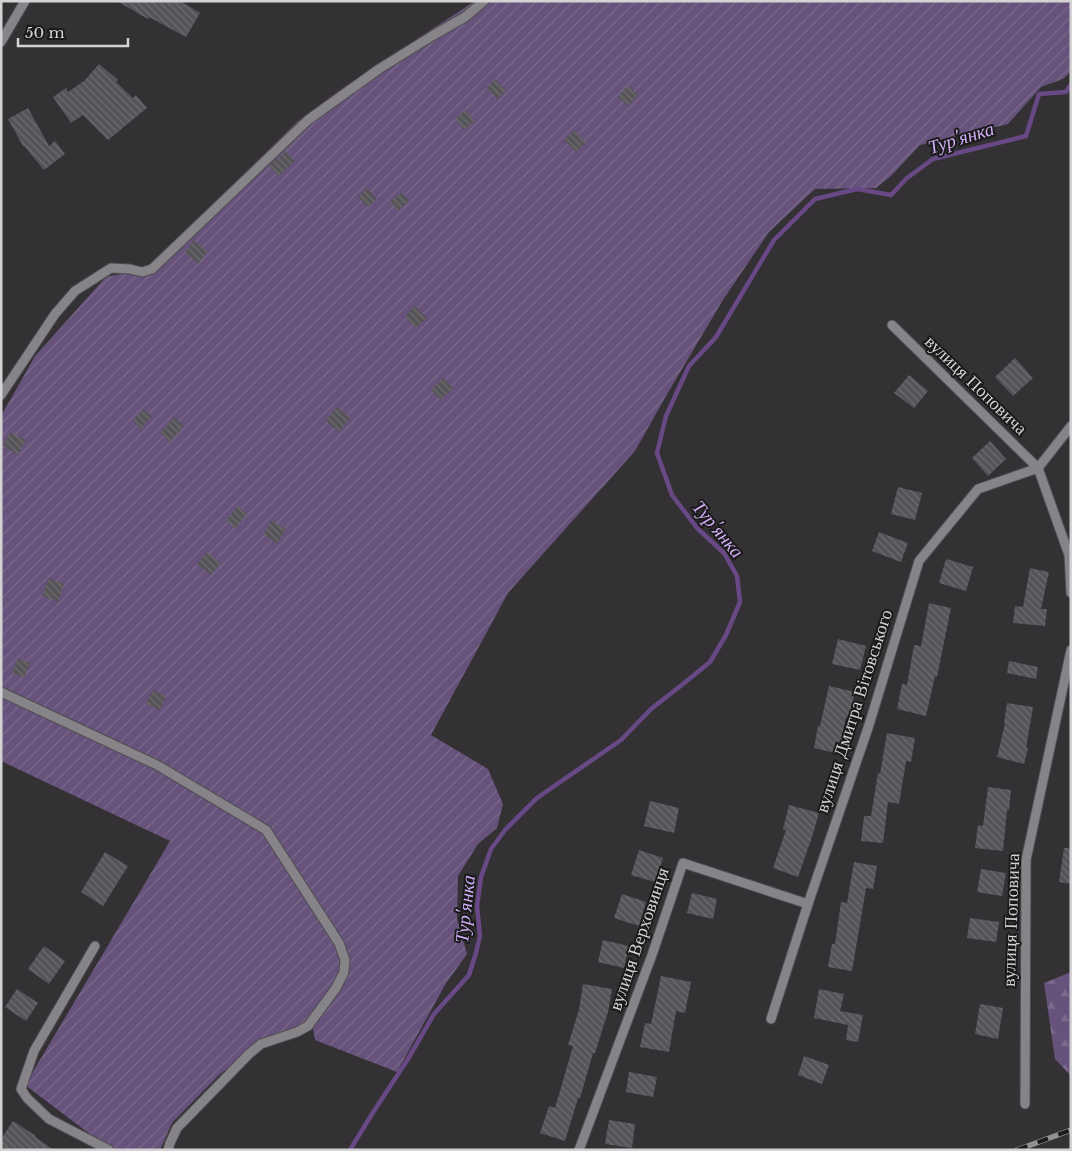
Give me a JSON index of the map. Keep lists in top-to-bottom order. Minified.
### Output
{"streets":{"street":["вулиця Поповича","вулиця Дмитра Вітовського","вулиця Верховинця"]},"crossings":[["вулиця Поповича","вулиця Дмитра Вітовського"],["вулиця Дмитра Вітовського","вулиця Верховинця"]],"water":["Тур'янка"],"scale_bar":"50 m"}
